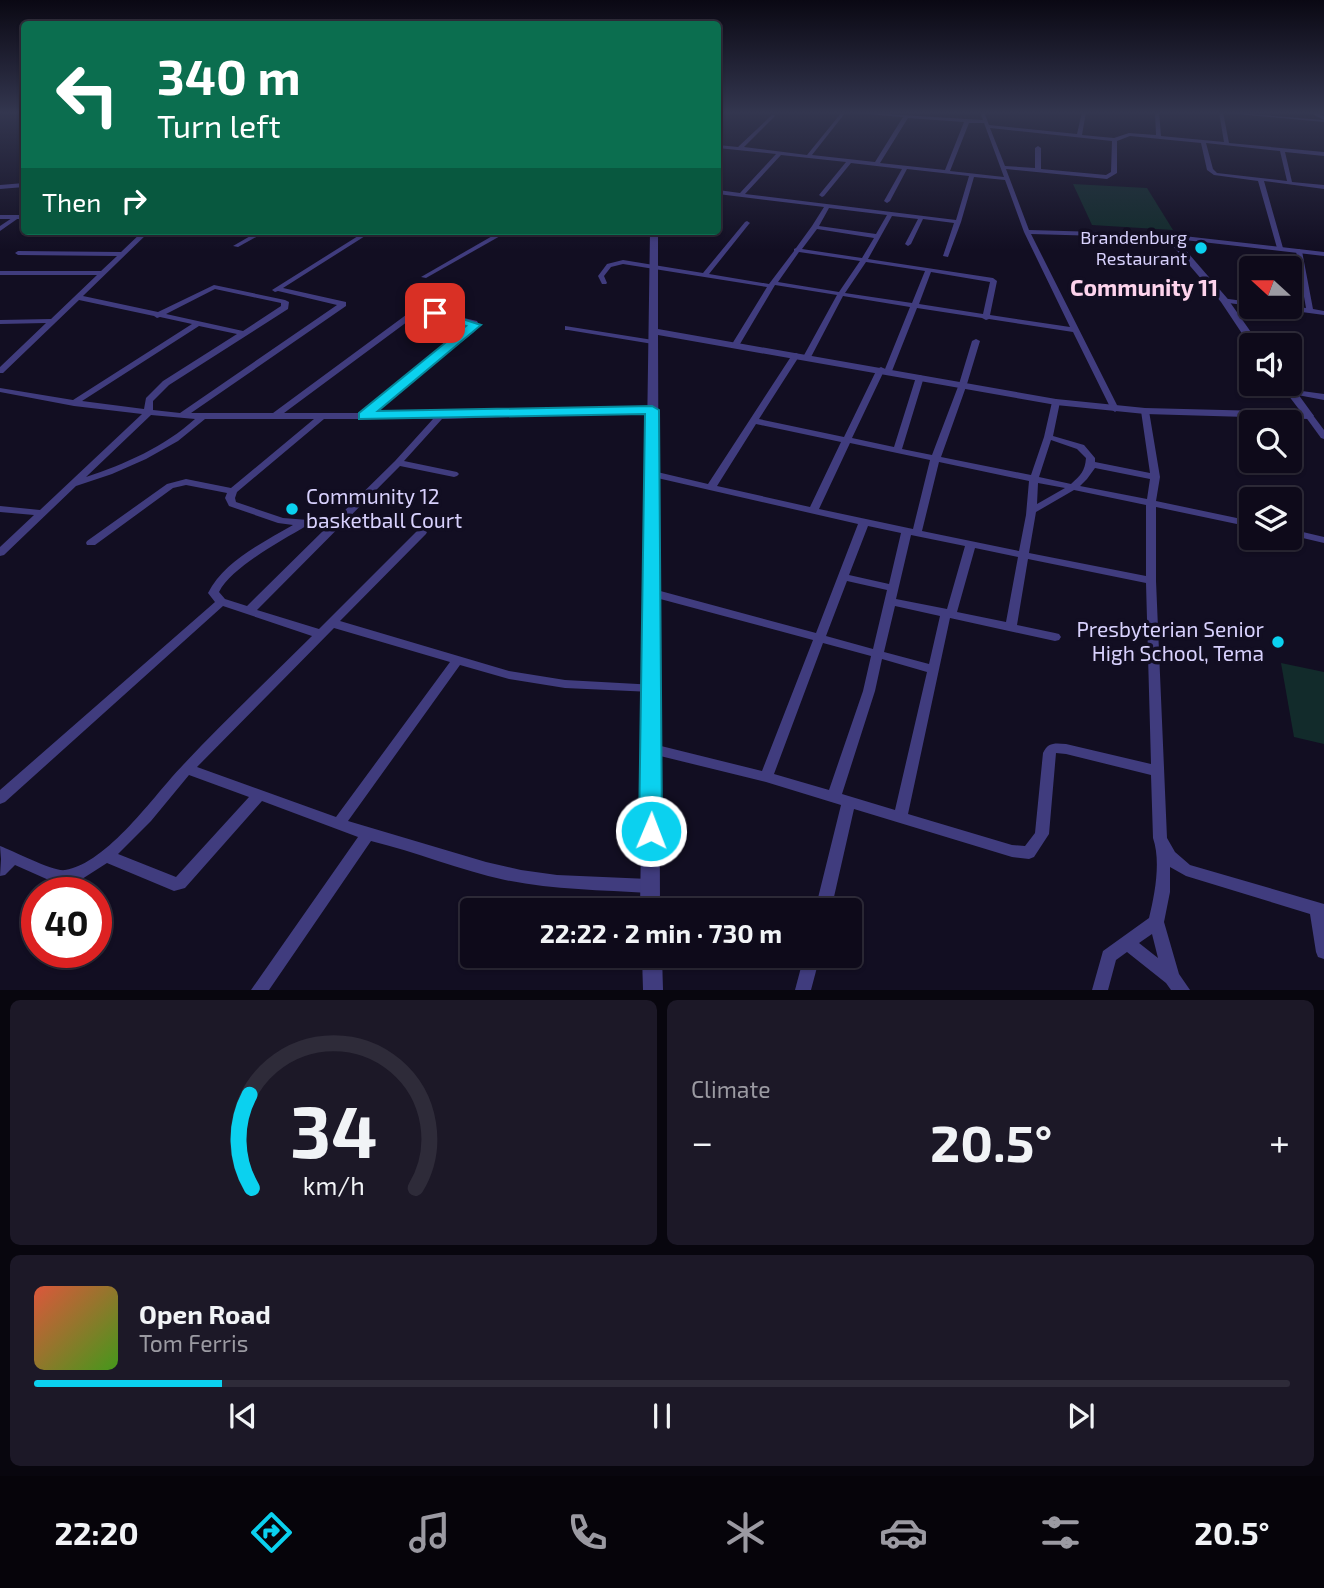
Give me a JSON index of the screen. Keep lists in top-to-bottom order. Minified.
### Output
{"districts":["Community 11"],"places":["Brandenburg Restaurant","Community 12 basketball Court","Presbyterian Senior High School, Tema"],"north":"left","page":{"turn":["340 m","Turn left"],"then":"Then","limit":"40","trip":"22:22 · 2 min · 730 m","tile":"Climate","heat":["−","20.5°","+"],"song":["Open Road","Tom Ferris"],"tabs":["22:20","20.5°"],"gauge":["34","km/h"]}}
